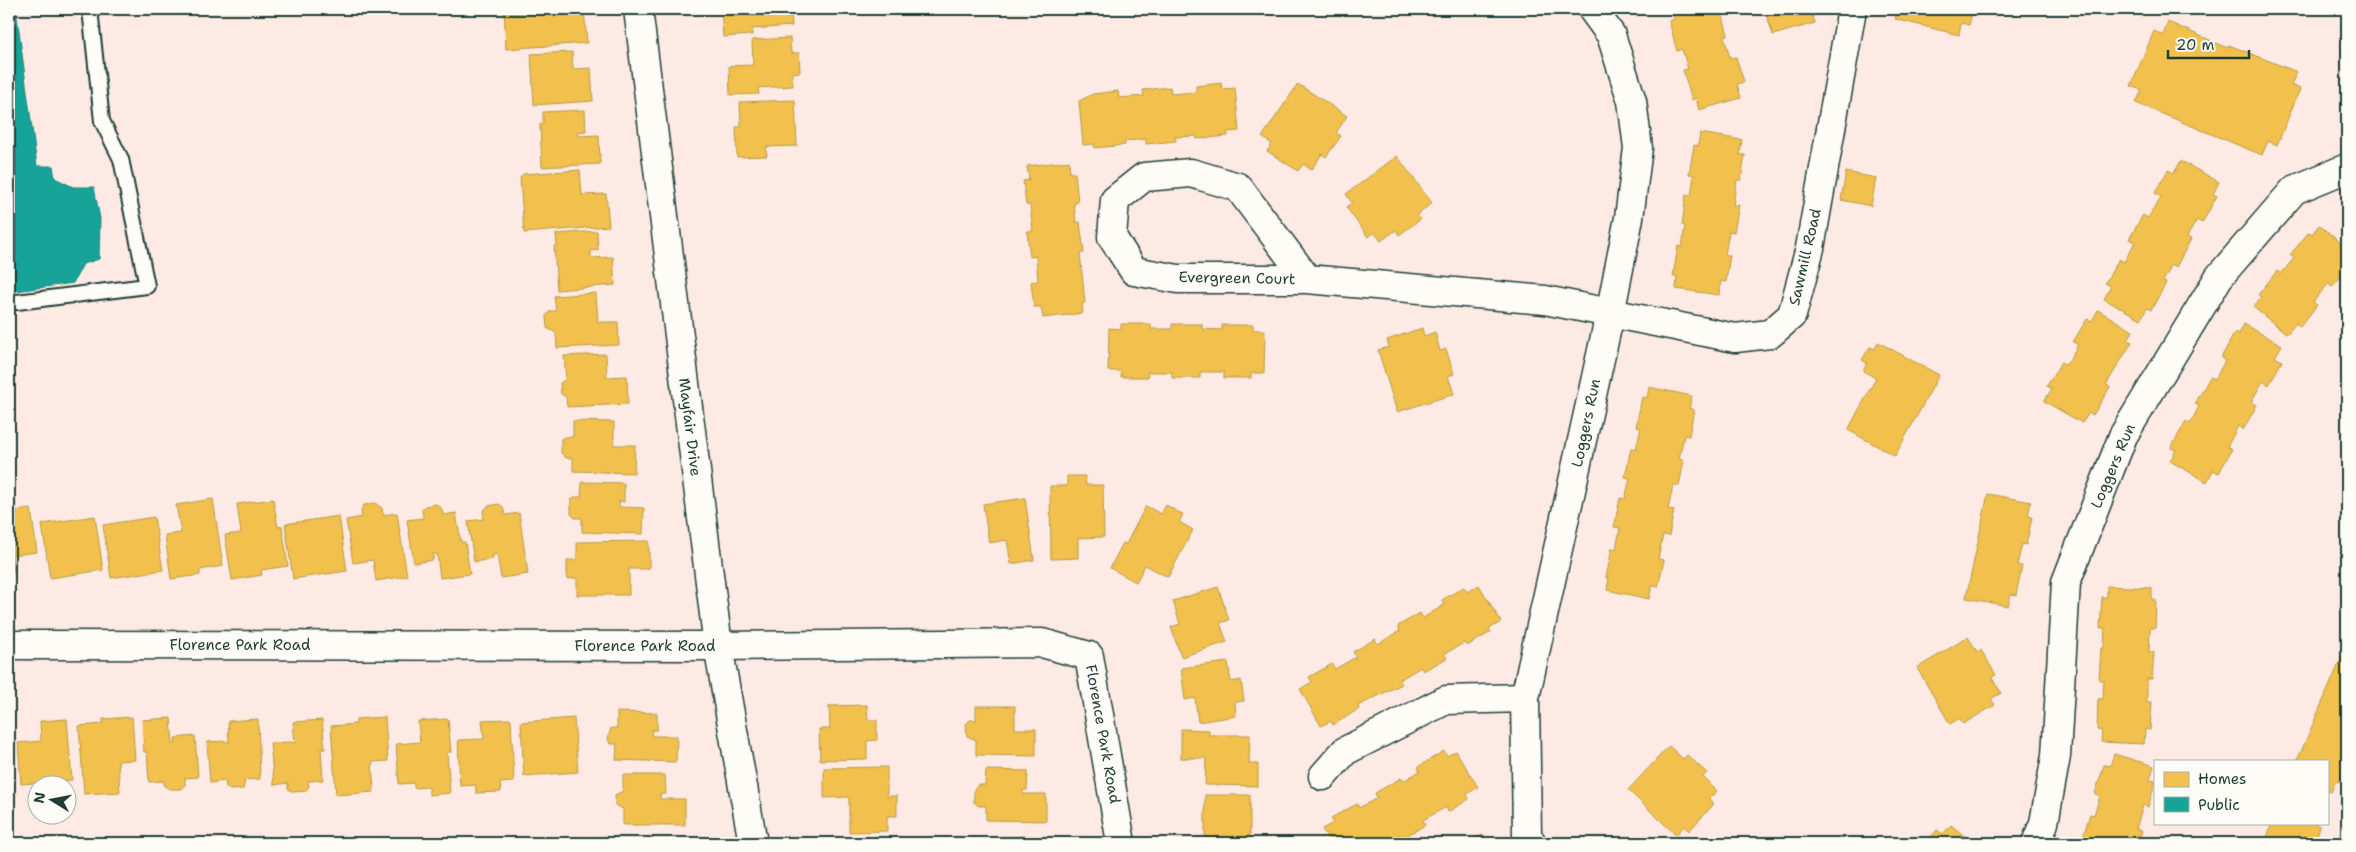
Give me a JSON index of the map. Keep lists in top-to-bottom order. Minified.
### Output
{"streets":{"street":["Sawmill Road","Evergreen Court","Loggers Run","Mayfair Drive","Florence Park Road"]},"crossings":[["Sawmill Road","Evergreen Court"],["Sawmill Road","Loggers Run"],["Evergreen Court","Loggers Run"],["Mayfair Drive","Florence Park Road"]],"legend":["Homes","Public"],"scale_bar":"20 m","north":"left"}
